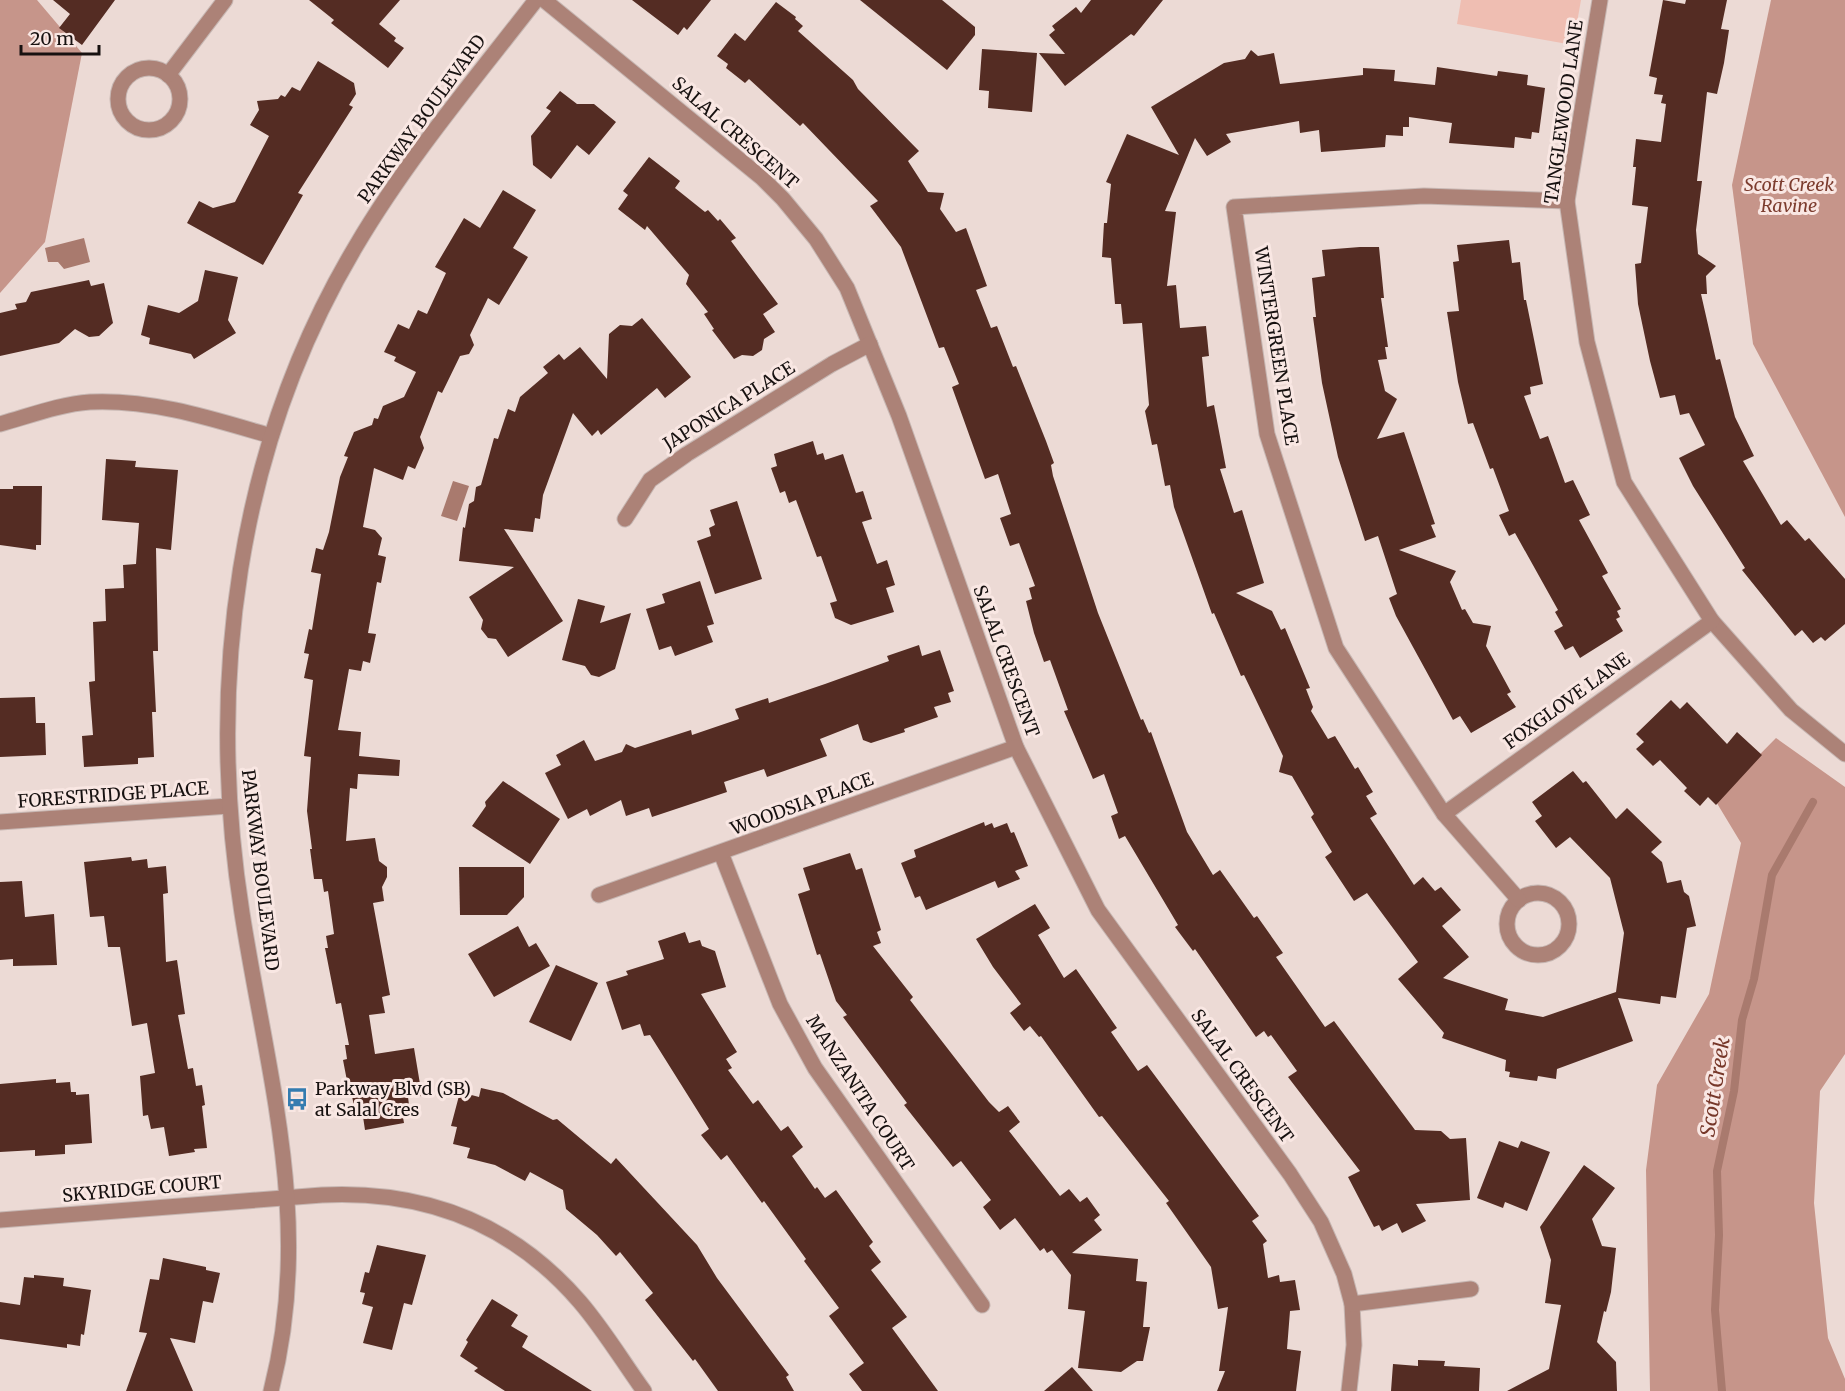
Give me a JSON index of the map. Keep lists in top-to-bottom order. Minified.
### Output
{"streets":{"street":["TANGLEWOOD LANE","PARKWAY BOULEVARD","SALAL CRESCENT","WINTERGREEN PLACE","JAPONICA PLACE","FOXGLOVE LANE","FORESTRIDGE PLACE","WOODSIA PLACE","MANZANITA COURT","SKYRIDGE COURT"]},"crossings":[["TANGLEWOOD LANE","WINTERGREEN PLACE"],["TANGLEWOOD LANE","FOXGLOVE LANE"],["PARKWAY BOULEVARD","FORESTRIDGE PLACE"],["PARKWAY BOULEVARD","SKYRIDGE COURT"],["SALAL CRESCENT","JAPONICA PLACE"],["SALAL CRESCENT","WOODSIA PLACE"],["WINTERGREEN PLACE","FOXGLOVE LANE"],["WOODSIA PLACE","MANZANITA COURT"]],"water":["Scott Creek"],"parks":["Scott Creek Ravine"],"places":{"bus stop":["Parkway Blvd (SB) at Salal Cres"]},"scale_bar":"20 m"}
